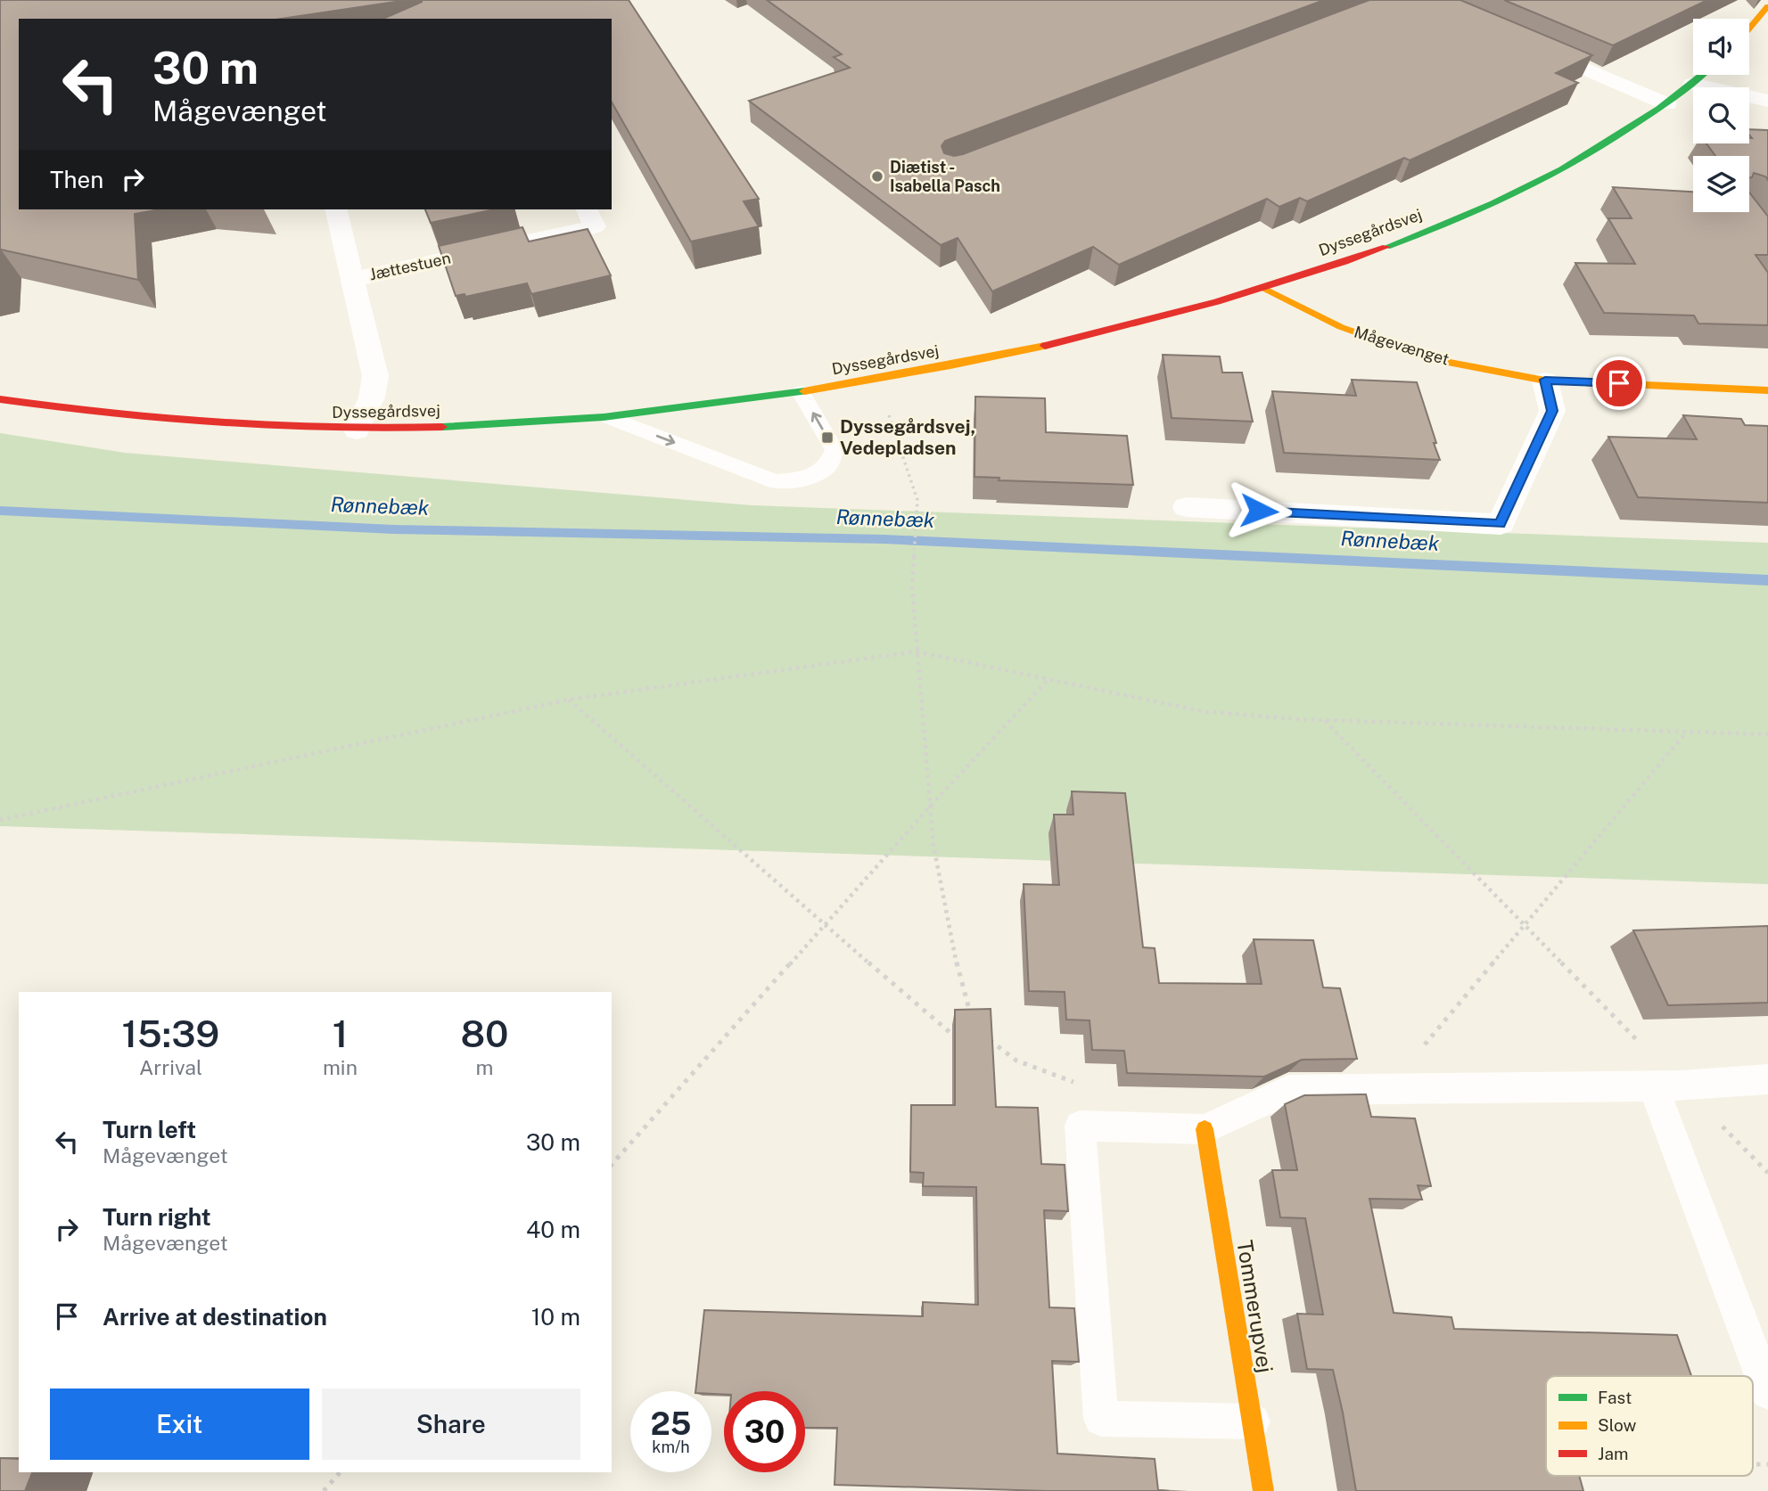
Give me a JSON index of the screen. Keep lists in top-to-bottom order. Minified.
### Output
{"streets":{"street":["Dyssegårdsvej","Jættestuen","Mågevænget","Tommerupvej"]},"crossings":[["Dyssegårdsvej","Jættestuen"],["Dyssegårdsvej","Mågevænget"]],"water":["Rønnebæk"],"places":{"other":["Diætist - Isabella Pasch"],"transit":["Dyssegårdsvej, Vedepladsen"]},"legend":["Fast","Slow","Jam"],"page":{"turn":["30 m","Mågevænget"],"then":"Then","eta":["15:39","Arrival","1","min","80","m"],"list":[{"name":"Turn left","note":"Mågevænget","value":"30 m"},{"name":"Turn right","note":"Mågevænget","value":"40 m"},{"name":"Arrive at destination","value":"10 m"}],"buttons":["Exit","Share"],"speed":"25 km/h","limit":"30"}}
